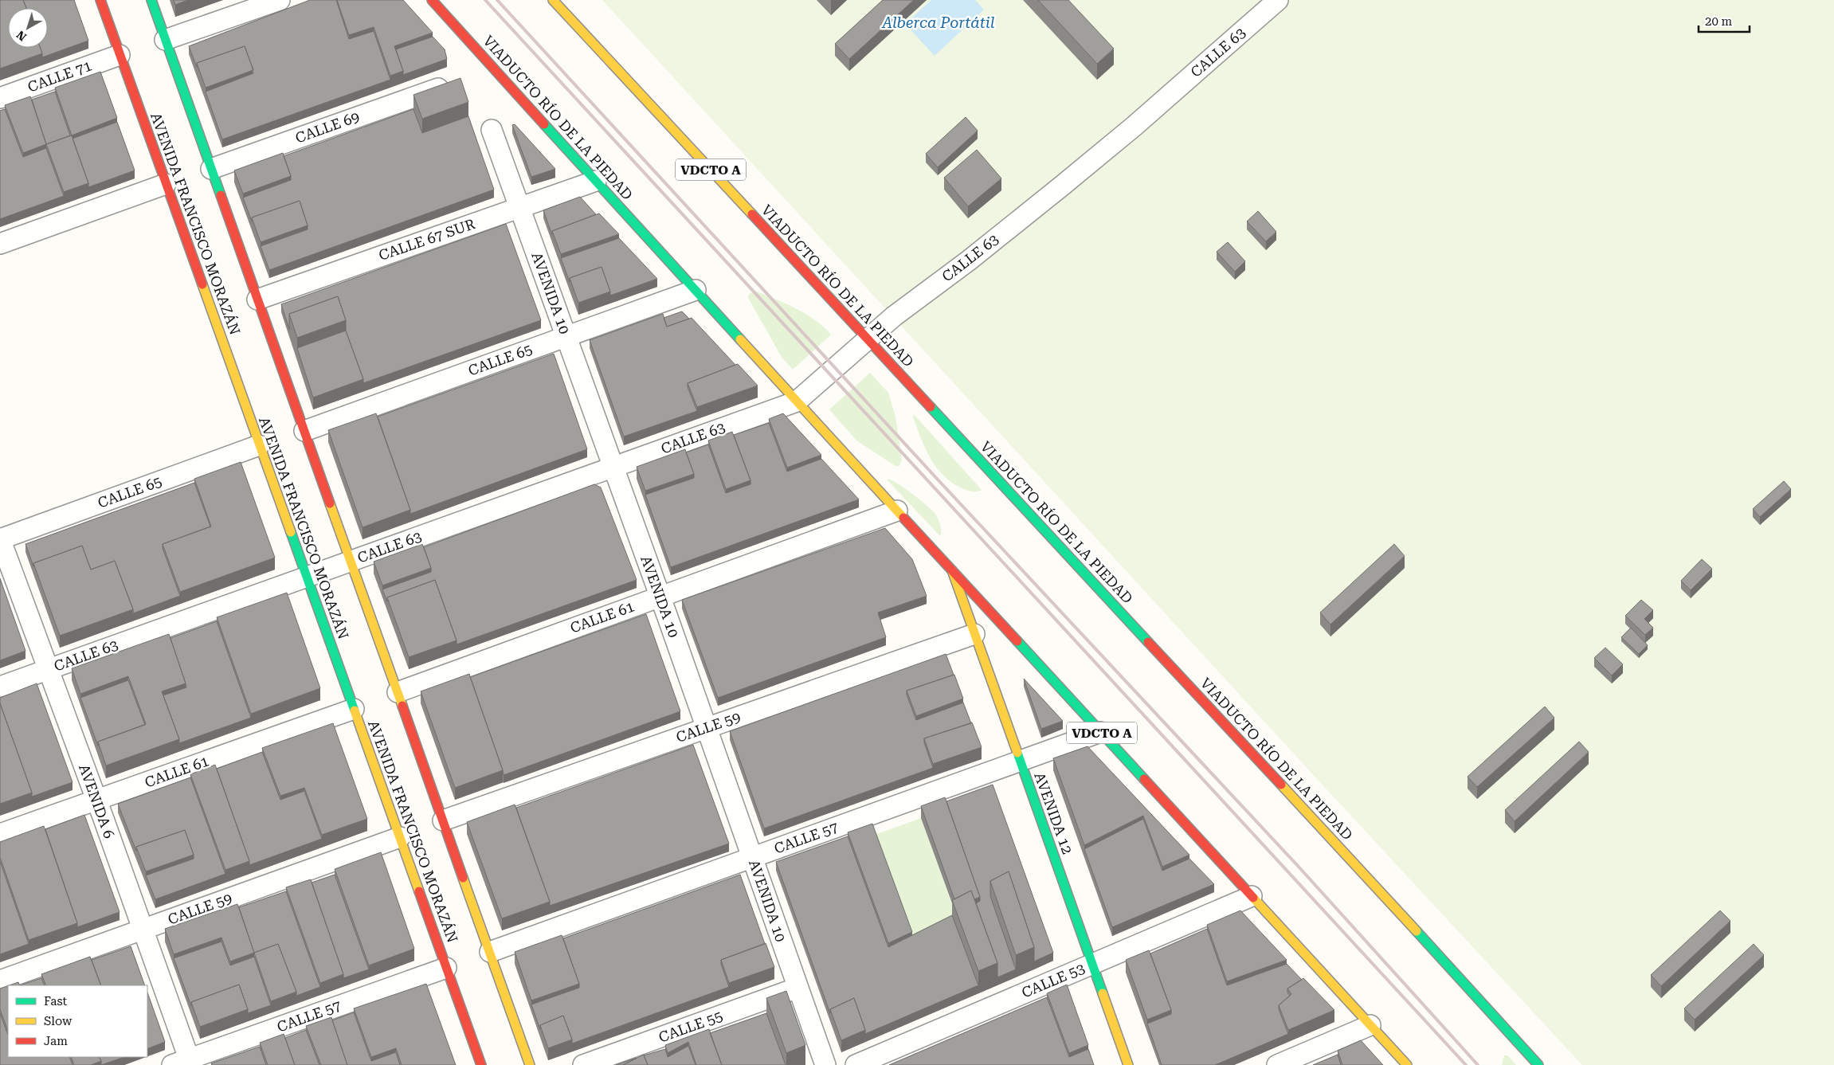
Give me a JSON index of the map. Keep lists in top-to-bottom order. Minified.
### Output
{"streets":{"main road":["VIADUCTO RÍO DE LA PIEDAD","VDCTO A","AVENIDA FRANCISCO MORAZÁN","AVENIDA 12"],"street":["CALLE 63","CALLE 71","CALLE 69","CALLE 67 SUR","AVENIDA 10","CALLE 65","CALLE 61","CALLE 59","AVENIDA 6","CALLE 57","CALLE 53","CALLE 55"]},"crossings":[["CALLE 63","VIADUCTO RÍO DE LA PIEDAD"],["CALLE 63","AVENIDA FRANCISCO MORAZÁN"],["CALLE 63","AVENIDA 10"],["CALLE 63","AVENIDA 6"],["CALLE 71","AVENIDA FRANCISCO MORAZÁN"],["VIADUCTO RÍO DE LA PIEDAD","CALLE 67 SUR"],["VIADUCTO RÍO DE LA PIEDAD","CALLE 65"],["VIADUCTO RÍO DE LA PIEDAD","CALLE 61"],["VIADUCTO RÍO DE LA PIEDAD","AVENIDA 12"],["VIADUCTO RÍO DE LA PIEDAD","CALLE 57"],["VIADUCTO RÍO DE LA PIEDAD","CALLE 53"],["AVENIDA FRANCISCO MORAZÁN","CALLE 65"],["AVENIDA FRANCISCO MORAZÁN","CALLE 61"],["AVENIDA FRANCISCO MORAZÁN","CALLE 59"],["AVENIDA FRANCISCO MORAZÁN","CALLE 57"],["CALLE 67 SUR","AVENIDA 10"],["AVENIDA 10","CALLE 65"],["AVENIDA 10","CALLE 61"],["AVENIDA 10","CALLE 59"],["AVENIDA 10","CALLE 57"],["AVENIDA 10","CALLE 55"],["CALLE 65","AVENIDA 6"],["CALLE 61","AVENIDA 6"],["CALLE 59","AVENIDA 6"],["CALLE 59","AVENIDA 12"],["AVENIDA 6","CALLE 57"],["AVENIDA 12","CALLE 57"],["AVENIDA 12","CALLE 53"]],"water":["Alberca Portátil"],"legend":["Fast","Slow","Jam"],"scale_bar":"20 m","north":"bottom left"}
